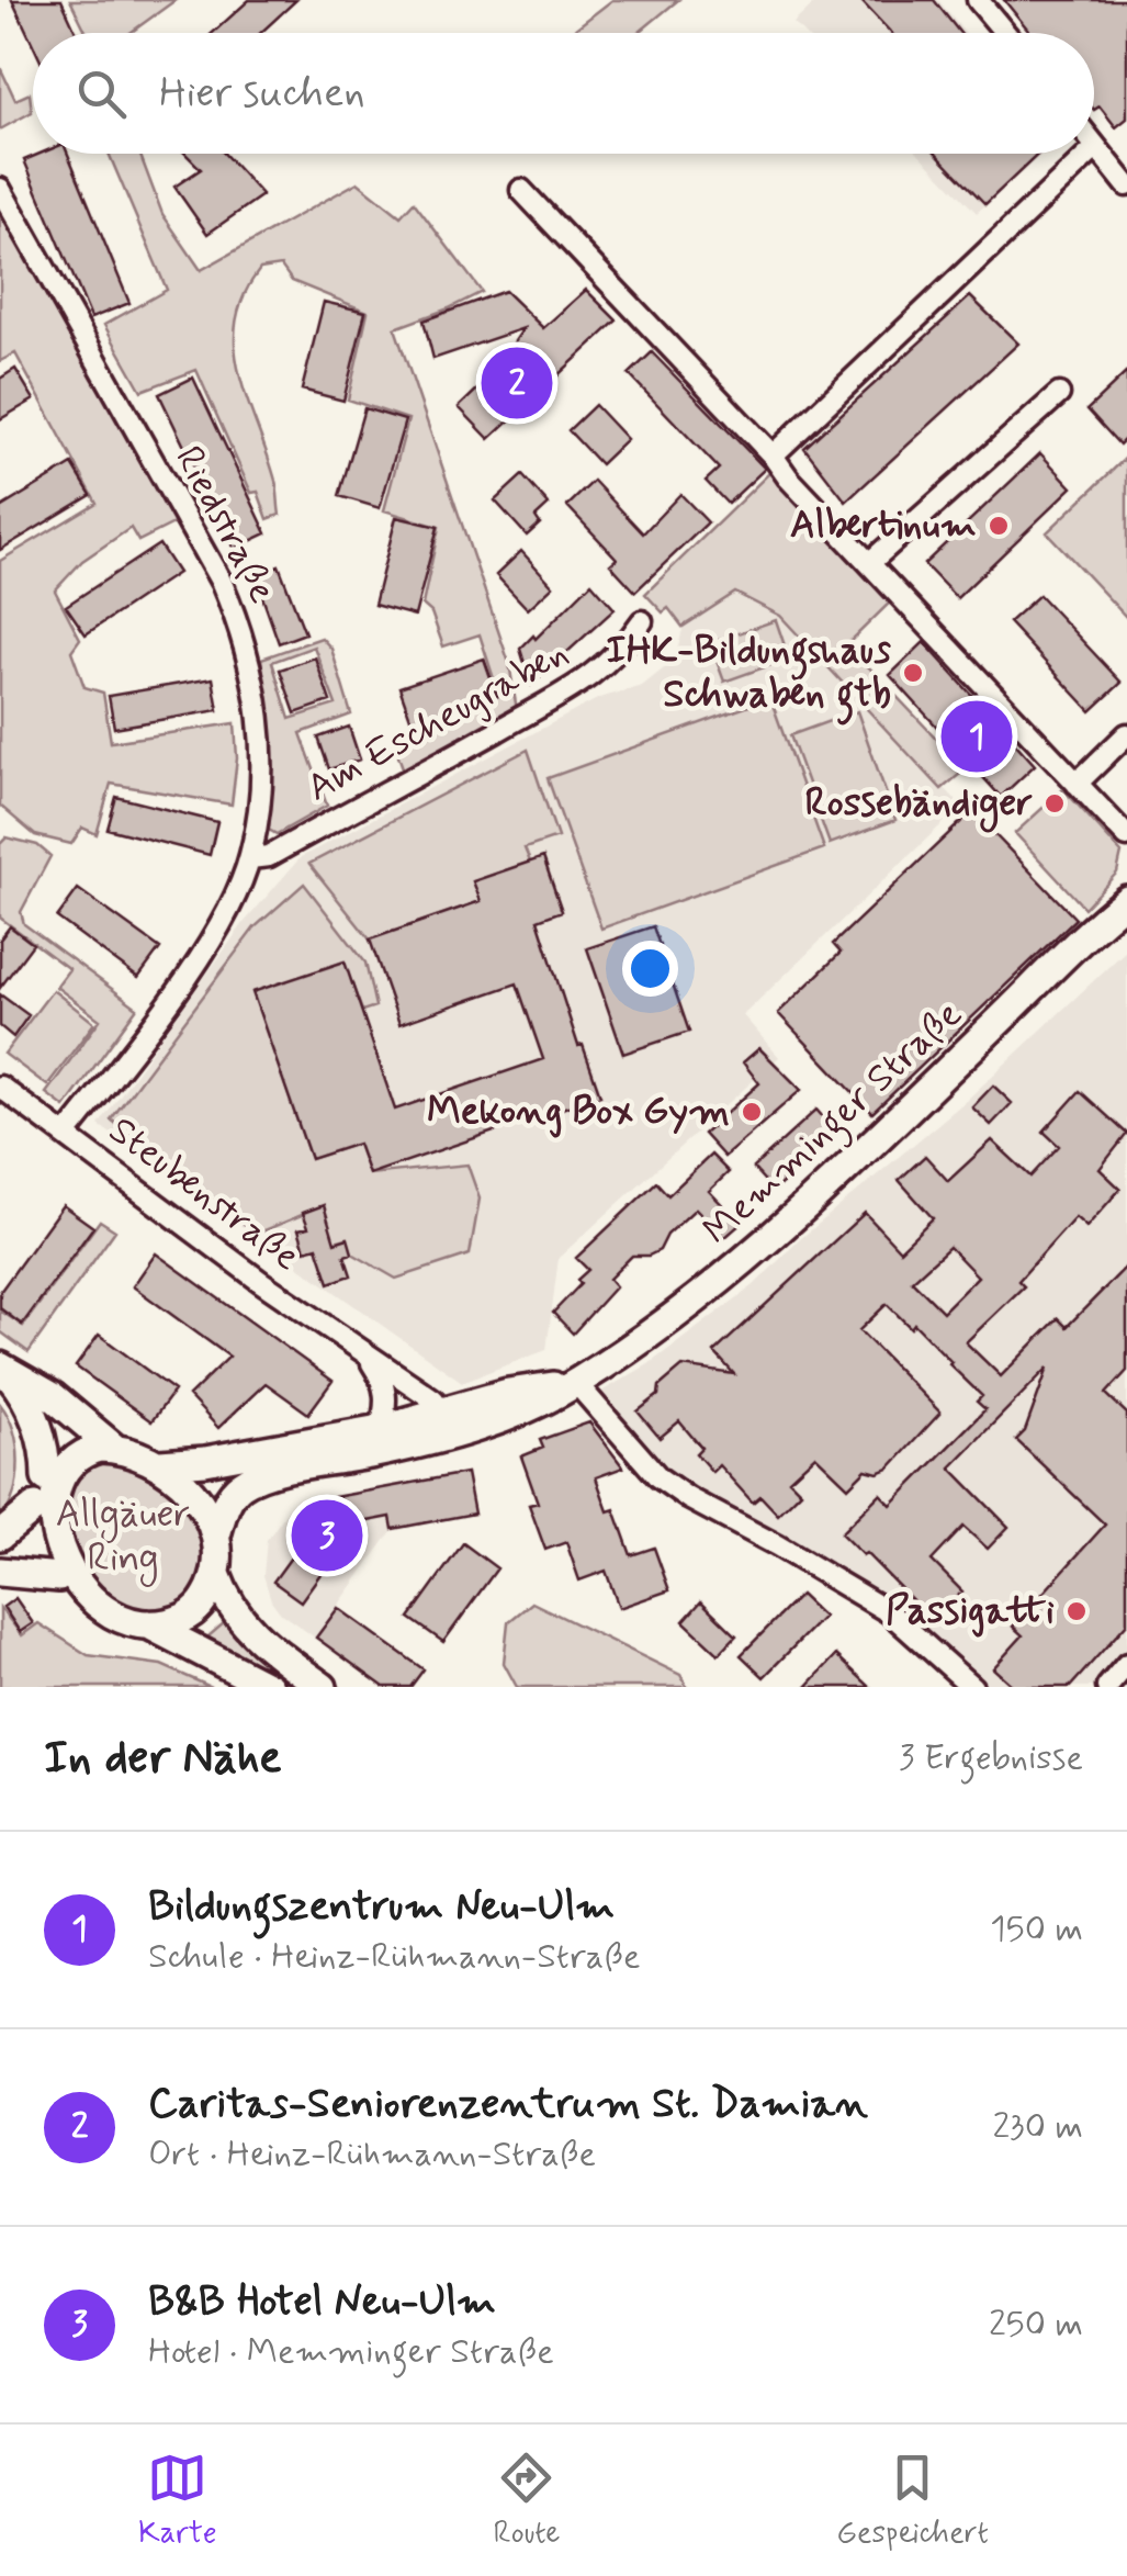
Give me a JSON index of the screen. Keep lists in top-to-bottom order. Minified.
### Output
{"streets":{"main road":["Memminger Straße"],"street":["Riedstraße","Am Escheugraben","Steubenstraße"]},"crossings":[["Riedstraße","Am Escheugraben"],["Riedstraße","Steubenstraße"],["Memminger Straße","Steubenstraße"]],"parks":["Allgäuer Ring"],"places":["Albertinum","IHK-Bildungshaus Schwaben gtb","Rossebändiger","Mekong Box Gym","Passigatti"],"page":{"search":"Hier suchen","pins":["2","1","3"],"heading":["In der Nähe","3 Ergebnisse"],"list":[{"mark":"1","name":"Bildungszentrum Neu-Ulm","note":"Schule · Heinz-Rühmann-Straße","value":"150 m"},{"mark":"2","name":"Caritas-Seniorenzentrum St. Damian","note":"Ort · Heinz-Rühmann-Straße","value":"230 m"},{"mark":"3","name":"B&B Hotel Neu-Ulm","note":"Hotel · Memminger Straße","value":"250 m"}],"nav":["Karte","Route","Gespeichert"]}}
